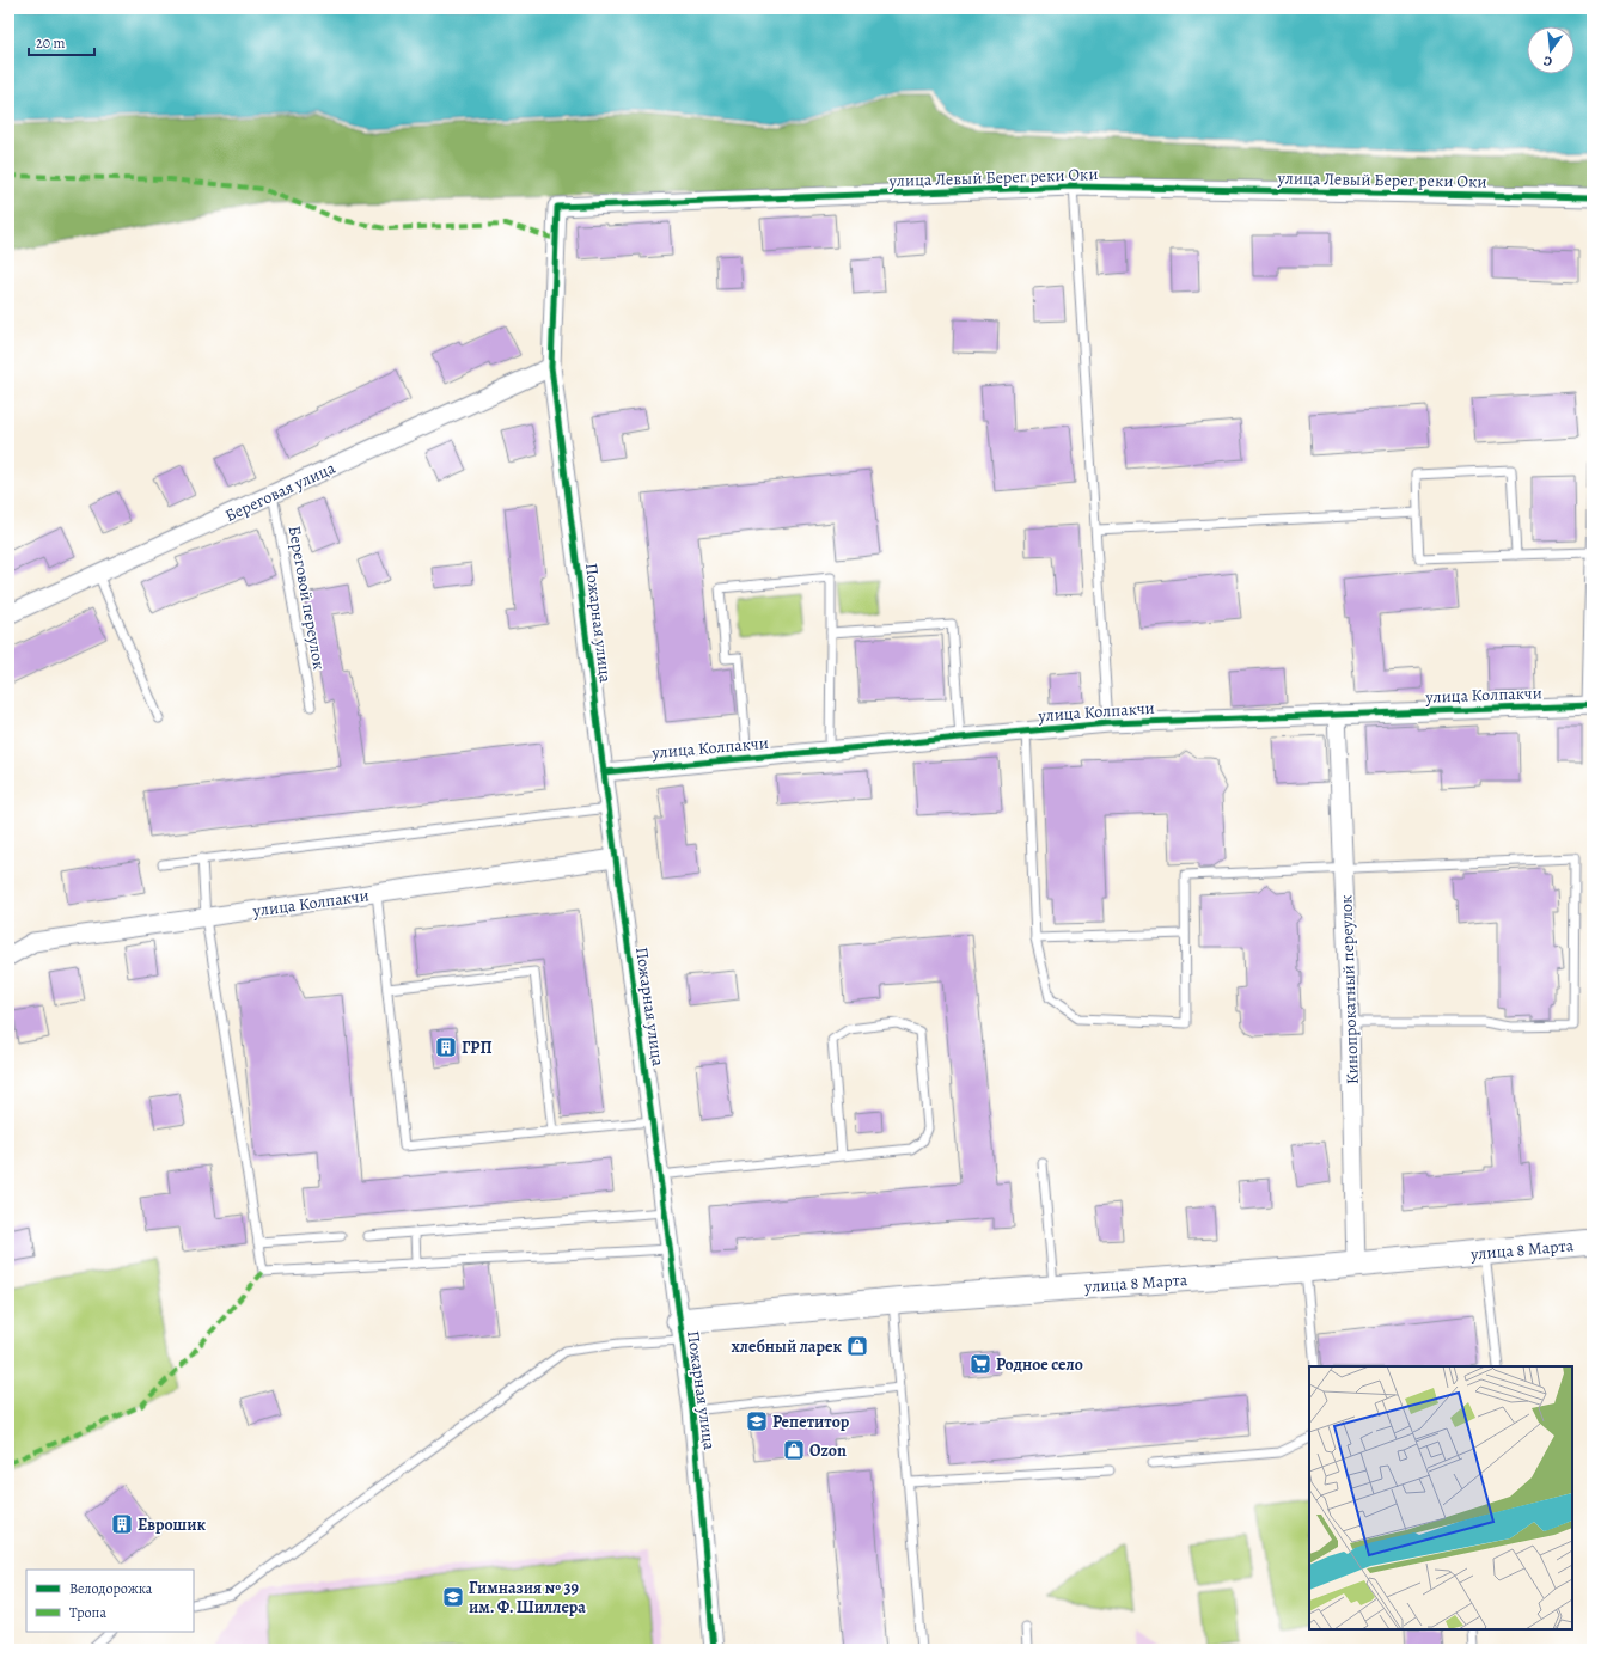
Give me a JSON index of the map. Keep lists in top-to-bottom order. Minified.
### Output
{"streets":{"street":["улица Левый Берег реки Оки","Береговая улица","Пожарная улица","улица Колпакчи","Кинопрокатный переулок","улица 8 Марта"],"lane":["Береговой переулок"]},"crossings":[["улица Левый Берег реки Оки","Береговая улица"],["улица Левый Берег реки Оки","Пожарная улица"],["Береговая улица","Береговой переулок"],["Береговая улица","Пожарная улица"],["Пожарная улица","улица Колпакчи"],["Пожарная улица","улица 8 Марта"],["улица Колпакчи","Кинопрокатный переулок"],["Кинопрокатный переулок","улица 8 Марта"]],"places":{"building":["ГРП","Еврошик"],"shop":["хлебный ларек","Ozon"],"supermarket":["Родное село"],"school or university":["Репетитор","Гимназия № 39 им. Ф. Шиллера"]},"legend":["Велодорожка","Тропа"],"scale_bar":"20 m","north":"bottom"}
